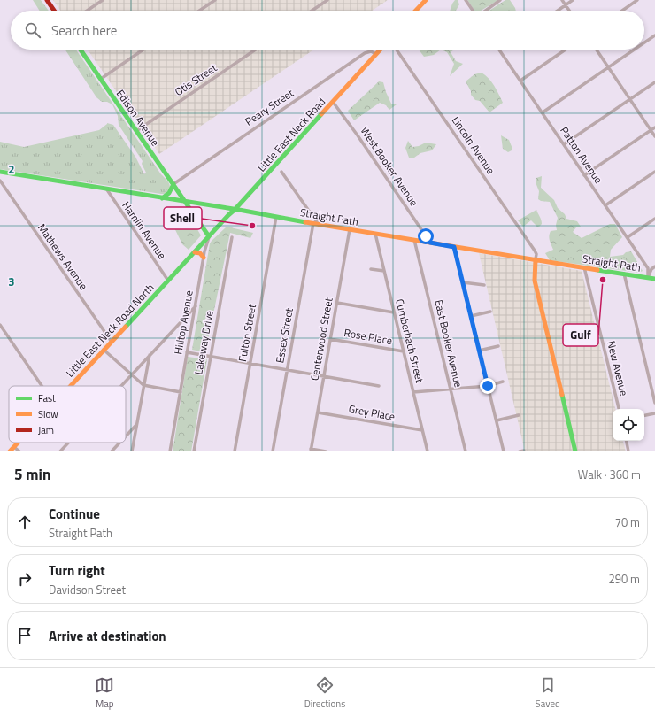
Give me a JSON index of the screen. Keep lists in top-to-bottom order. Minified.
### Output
{"streets":{"main road":["Edison Avenue","Little East Neck Road","Straight Path","Little East Neck Road North"],"street":["Otis Street","Peary Street","Lincoln Avenue","Patton Avenue","West Booker Avenue","Hamlin Avenue","Mathews Avenue","Hilltop Avenue","Fulton Street","Essex Street","Rose Place","Centerwood Street","Cumberbach Street","Lakeway Drive","East Booker Avenue","New Avenue","Grey Place"]},"crossings":[["Otis Street","Edison Avenue"],["Peary Street","Edison Avenue"],["Peary Street","Little East Neck Road"],["Edison Avenue","Straight Path"],["Little East Neck Road","West Booker Avenue"],["Little East Neck Road","Straight Path"],["Little East Neck Road","Hilltop Avenue"],["Little East Neck Road","Little East Neck Road North"],["Lincoln Avenue","Straight Path"],["Patton Avenue","Straight Path"],["West Booker Avenue","Straight Path"],["Straight Path","Hamlin Avenue"],["Straight Path","Fulton Street"],["Straight Path","Essex Street"],["Straight Path","Centerwood Street"],["Straight Path","Cumberbach Street"],["Straight Path","East Booker Avenue"],["Straight Path","New Avenue"],["Hamlin Avenue","Little East Neck Road North"],["Mathews Avenue","Little East Neck Road North"],["Hilltop Avenue","Little East Neck Road North"],["Rose Place","Centerwood Street"],["Rose Place","Cumberbach Street"],["Centerwood Street","Grey Place"],["Cumberbach Street","Grey Place"]],"places":["Shell","Gulf"],"legend":["Fast","Slow","Jam"],"page":{"search":"Search here","heading":["5 min","Walk · 360 m"],"list":[["Continue","Straight Path","70 m"],["Turn right","Davidson Street","290 m"],"Arrive at destination"],"nav":["Map","Directions","Saved"]},"grid":{"rows":["2","3"]}}
